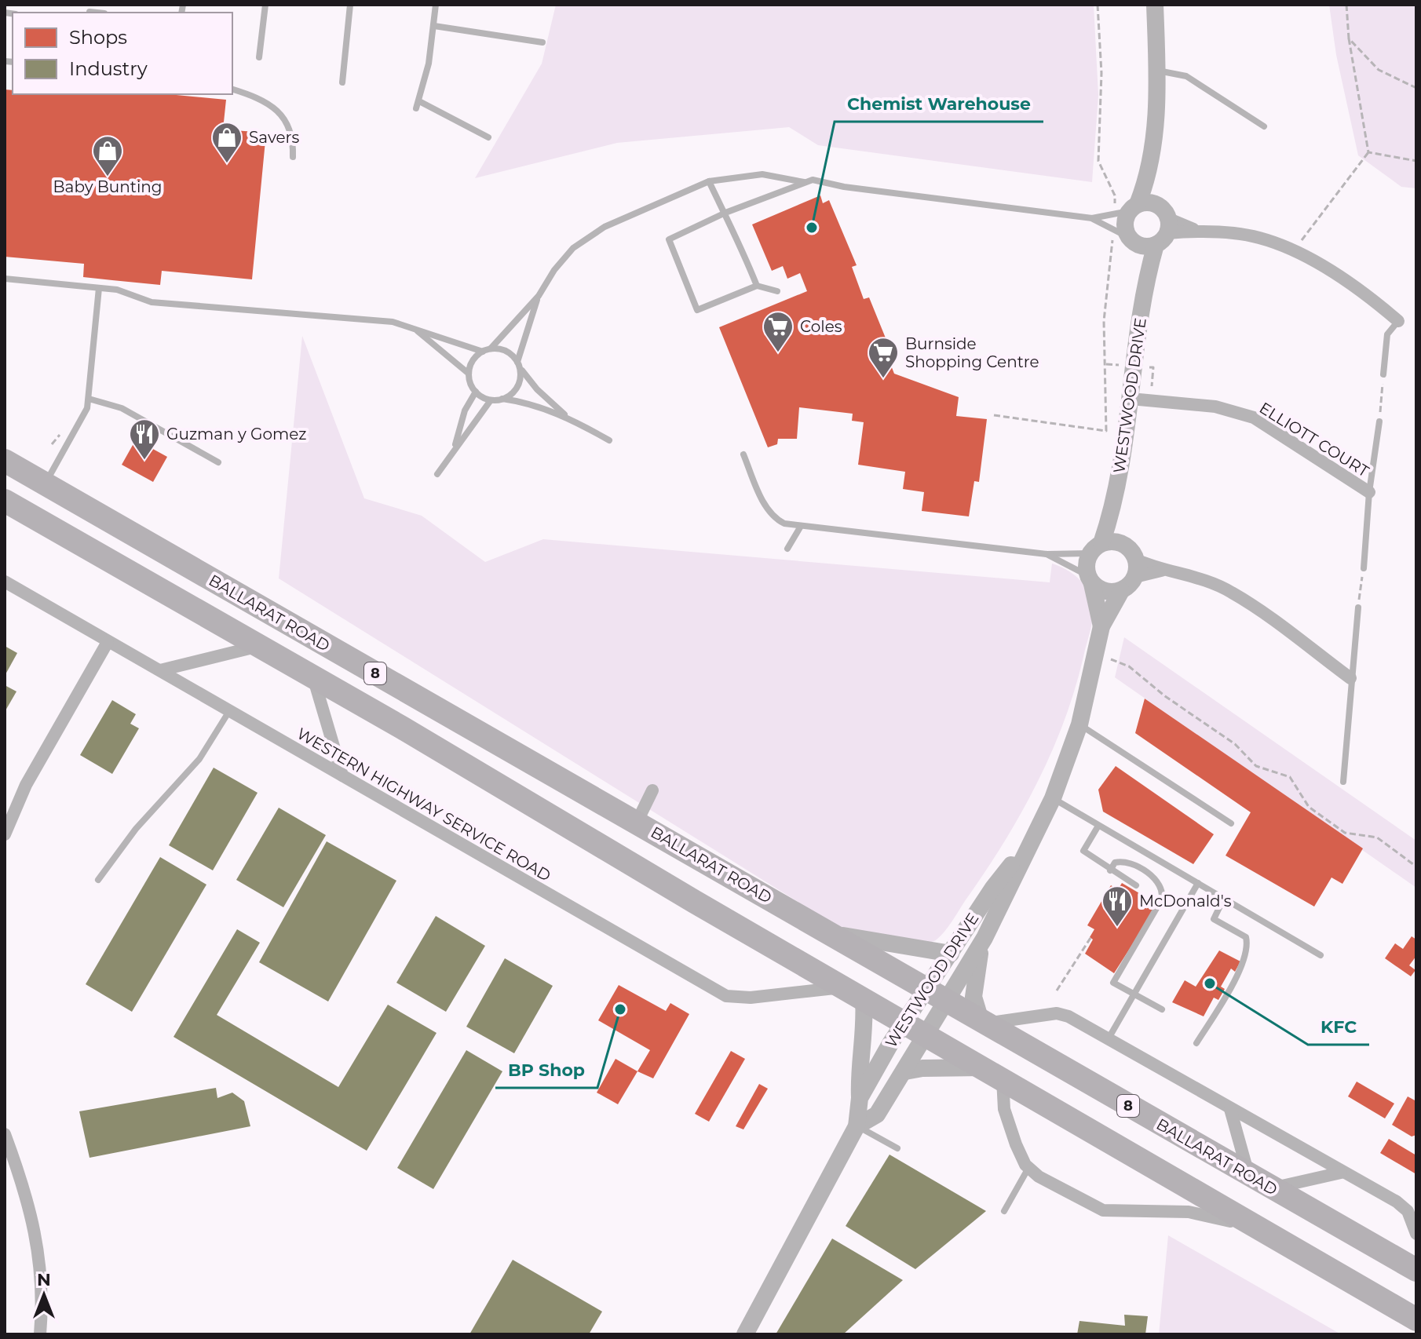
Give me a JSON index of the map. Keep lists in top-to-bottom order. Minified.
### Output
{"streets":{"highway":["BALLARAT ROAD","8"],"street":["WESTWOOD DRIVE","ELLIOTT COURT","WESTERN HIGHWAY SERVICE ROAD"]},"crossings":[["WESTWOOD DRIVE","ELLIOTT COURT"],["WESTWOOD DRIVE","BALLARAT ROAD"],["BALLARAT ROAD","WESTERN HIGHWAY SERVICE ROAD"]],"places":{"shop":["Savers","Baby Bunting"],"other":["Chemist Warehouse","KFC","BP Shop"],"supermarket":["Coles","Burnside Shopping Centre"],"restaurant":["Guzman y Gomez","McDonald's"]},"legend":["Shops","Industry"],"north":"top"}
